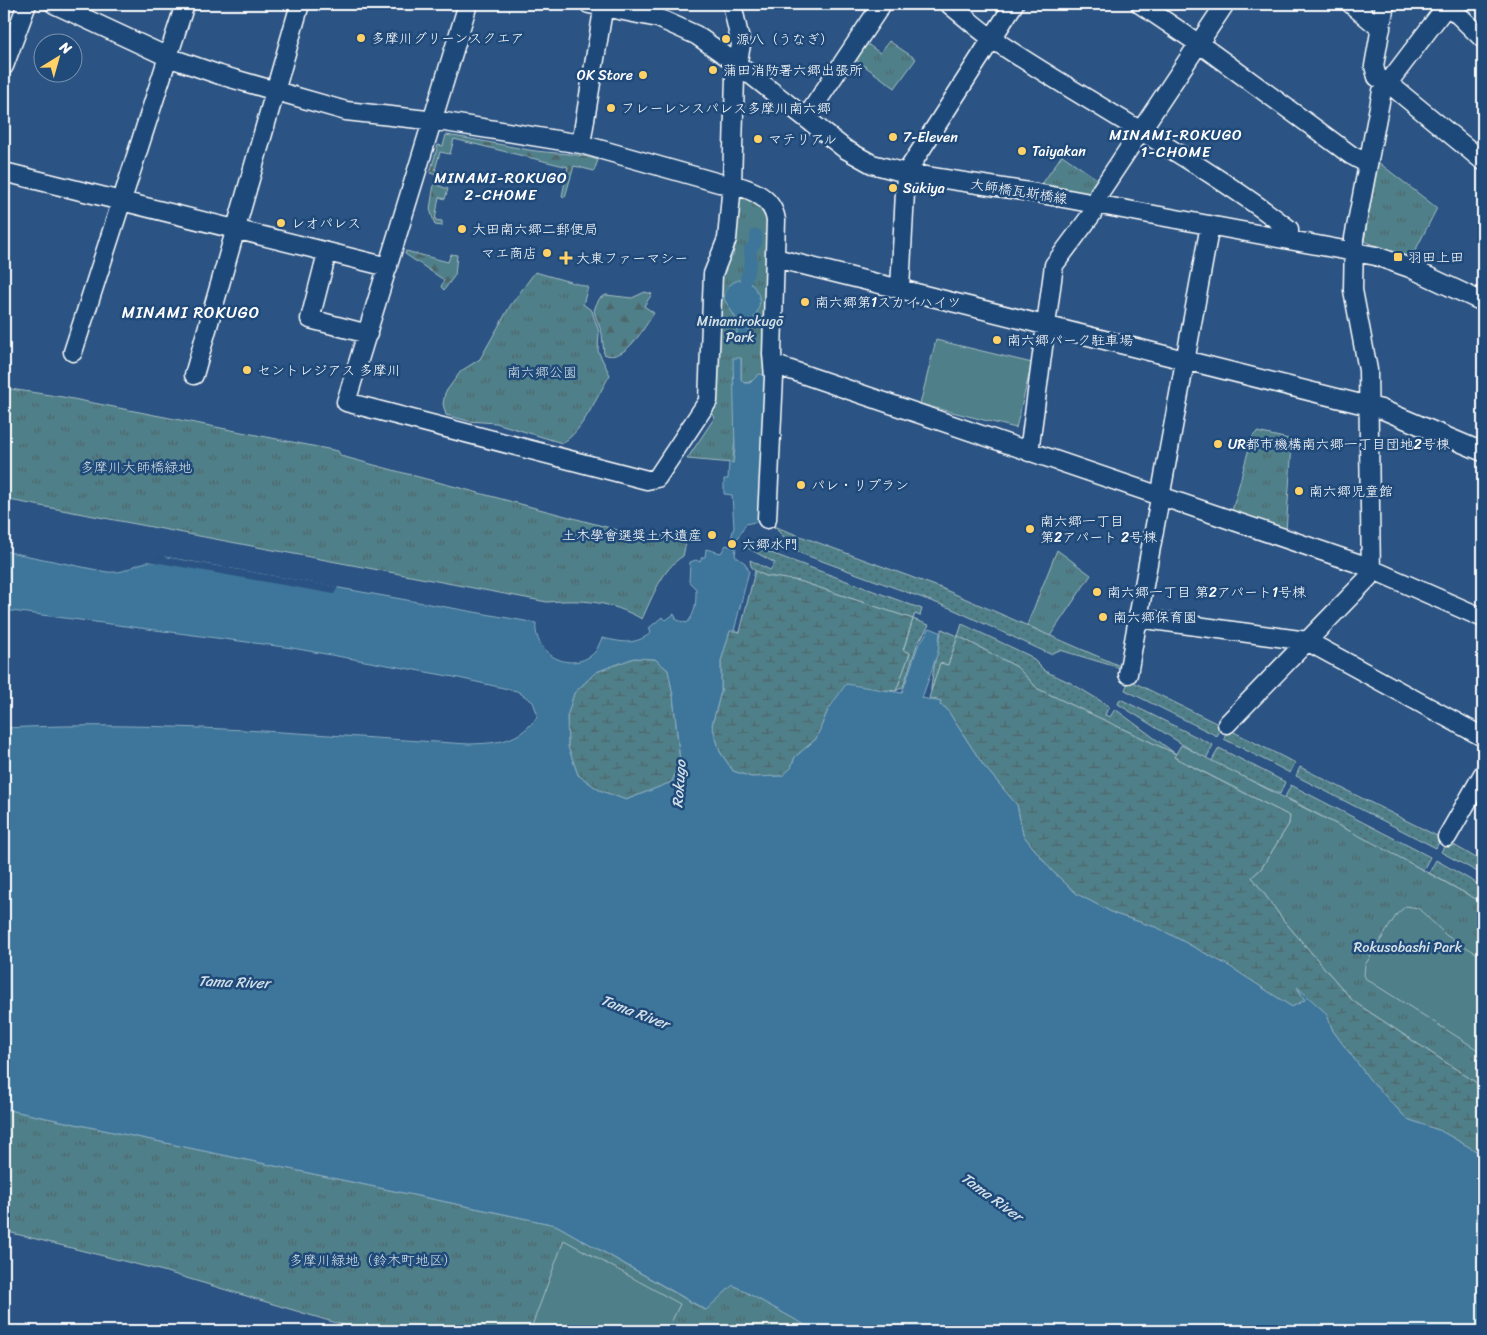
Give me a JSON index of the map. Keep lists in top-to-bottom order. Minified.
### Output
{"streets":{"street":["大師橋瓦斯橋線"]},"districts":["MINAMI-ROKUGO 1-CHOME","MINAMI-ROKUGO 2-CHOME","MINAMI ROKUGO"],"water":["Rokugo","Tama River"],"parks":["Minamirokugō Park","南六郷公園","多摩川大師橋緑地","Rokusobashi Park","多摩川緑地（鈴木町地区）"],"places":{"other":["多摩川グリーンスクエア","源八（うなぎ）","蒲田消防署六郷出張所","OK Store","フレーレンスパレス多摩川南六郷","7-Eleven","マテリアル","Taiyakan","Sukiya","レオパレス","大田南六郷二郵便局","マエ商店","南六郷第1スカイハイツ","南六郷パーク駐車場","セントレジアス 多摩川","UR都市機構南六郷一丁目団地2号棟","パレ・リプラン","南六郷児童館","南六郷一丁目 第2アパート 2号棟","土木學會選奨土木遺産","六郷水門","南六郷一丁目 第2アパート1号棟","南六郷保育園"],"transit":["羽田上田"],"health":["大東ファーマシー"]},"north":"top right"}
